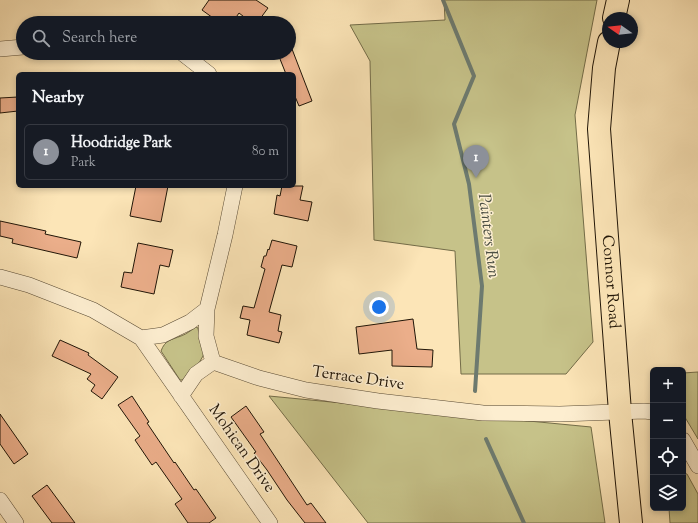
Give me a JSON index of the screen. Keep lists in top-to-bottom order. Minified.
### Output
{"streets":{"main road":["Connor Road"],"street":["Terrace Drive","Mohican Drive"]},"crossings":[["Connor Road","Terrace Drive"]],"water":["Painters Run"],"north":"left","page":{"search":"Search here","heading":"Nearby","list":[{"mark":"1","name":"Hoodridge Park","note":"Park","value":"80 m"}],"pins":"1","map_buttons":["+","−"]}}
